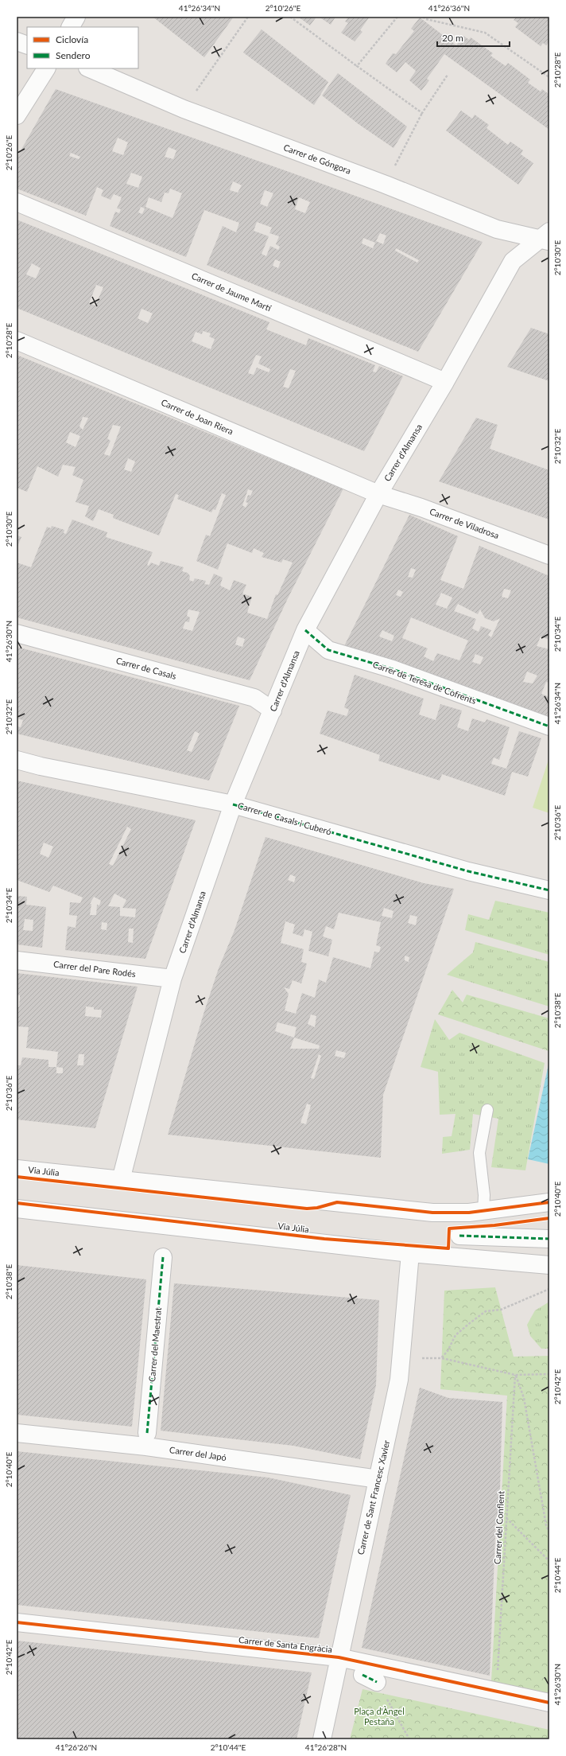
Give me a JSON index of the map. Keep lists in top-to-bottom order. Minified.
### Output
{"streets":{"street":["Carrer de Góngora","Carrer de Jaume Martí","Carrer de Joan Riera","Carrer d'Almansa","Carrer de Viladrosa","Carrer de Casals","Carrer de Teresa de Cofrents","Carrer de Casals i Cuberó","Carrer del Pare Rodés","Via Júlia","Carrer del Maestrat","Carrer del Japó","Carrer de Sant Francesc Xavier","Carrer de Santa Engràcia"],"path":["Carrer del Conflent"]},"crossings":[["Carrer de Góngora","Carrer d'Almansa"],["Carrer de Jaume Martí","Carrer d'Almansa"],["Carrer de Joan Riera","Carrer d'Almansa"],["Carrer de Joan Riera","Carrer de Viladrosa"],["Carrer d'Almansa","Carrer de Viladrosa"],["Carrer d'Almansa","Carrer de Casals"],["Carrer d'Almansa","Carrer de Teresa de Cofrents"],["Carrer d'Almansa","Carrer de Casals i Cuberó"],["Carrer d'Almansa","Carrer del Pare Rodés"],["Carrer d'Almansa","Via Júlia"],["Via Júlia","Carrer de Sant Francesc Xavier"],["Carrer del Japó","Carrer de Sant Francesc Xavier"],["Carrer de Sant Francesc Xavier","Carrer de Santa Engràcia"]],"parks":["Plaça d'Àngel Pestaña"],"legend":["Ciclovía","Sendero"],"scale_bar":"20 m","coordinates":["41°26'34\"N","2°10'26\"E","41°26'36\"N","2°10'28\"E","2°10'30\"E","2°10'32\"E","2°10'34\"E","41°26'30\"N","2°10'36\"E","2°10'38\"E","2°10'40\"E","2°10'42\"E","2°10'44\"E","41°26'26\"N","41°26'28\"N"]}
